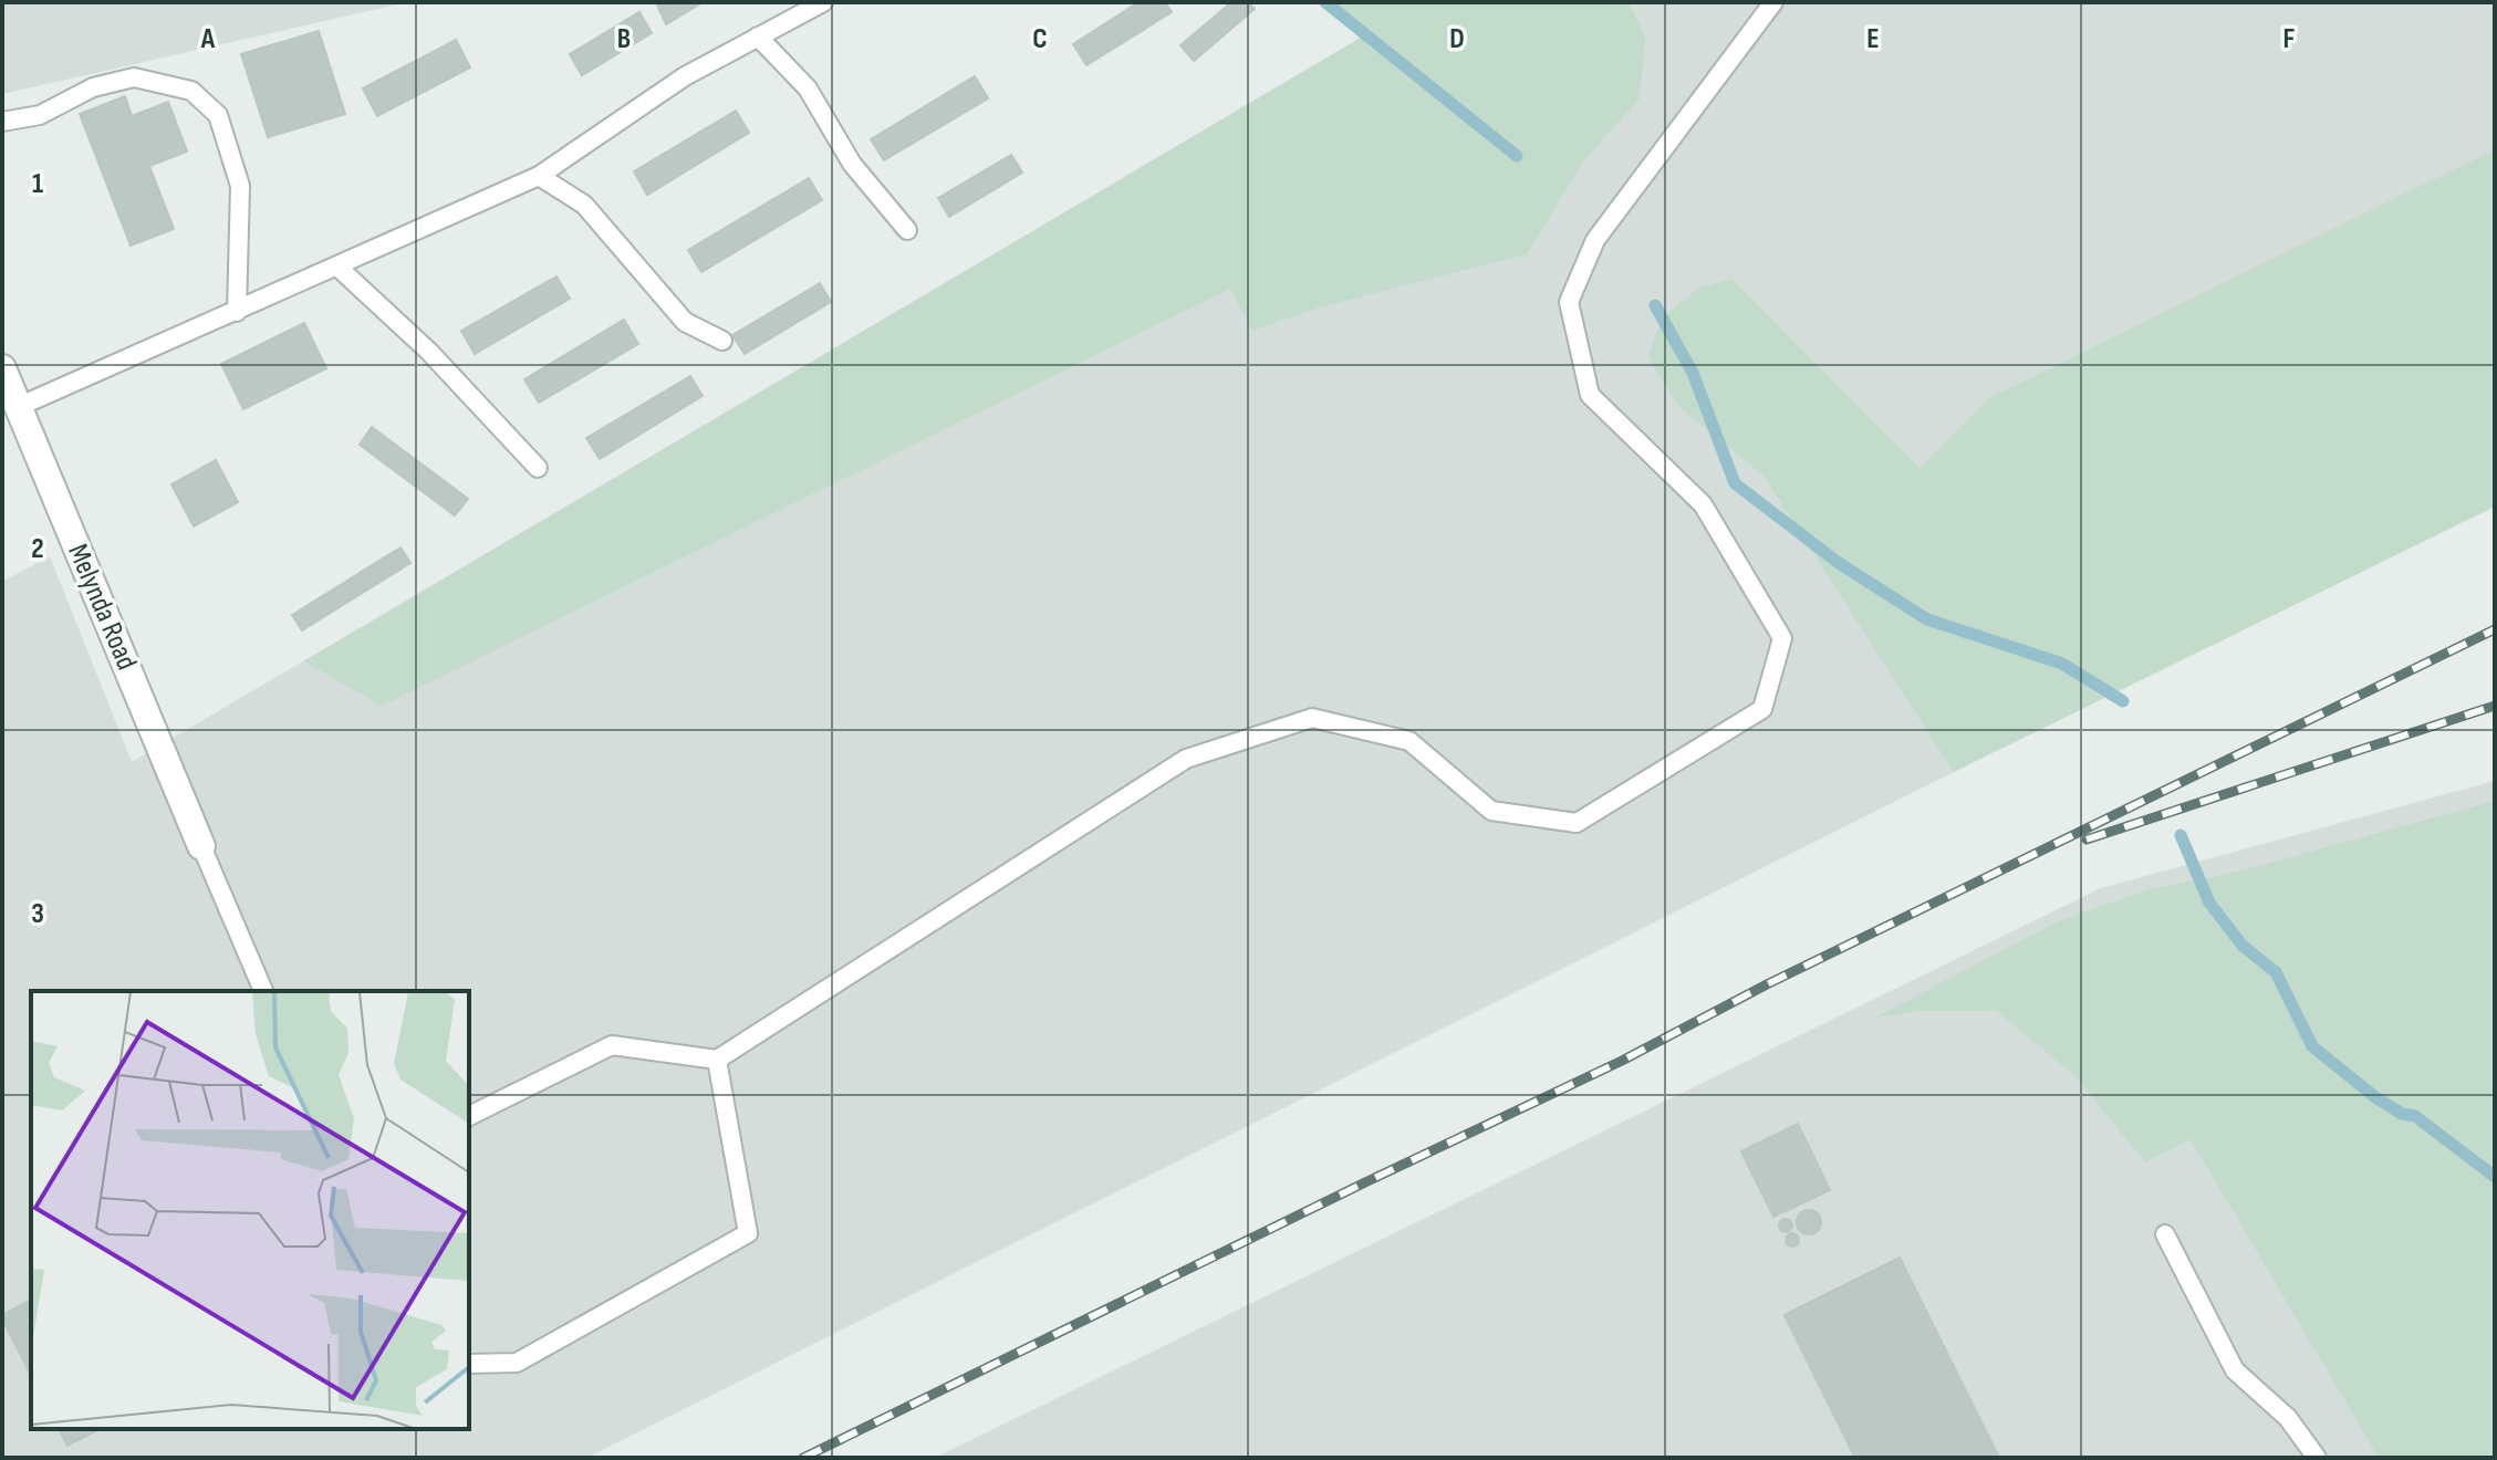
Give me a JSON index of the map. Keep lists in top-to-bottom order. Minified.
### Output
{"streets":{"street":["Melynda Road"]},"grid":{"columns":["A","B","C","D","E","F"],"rows":["1","2","3"]}}
